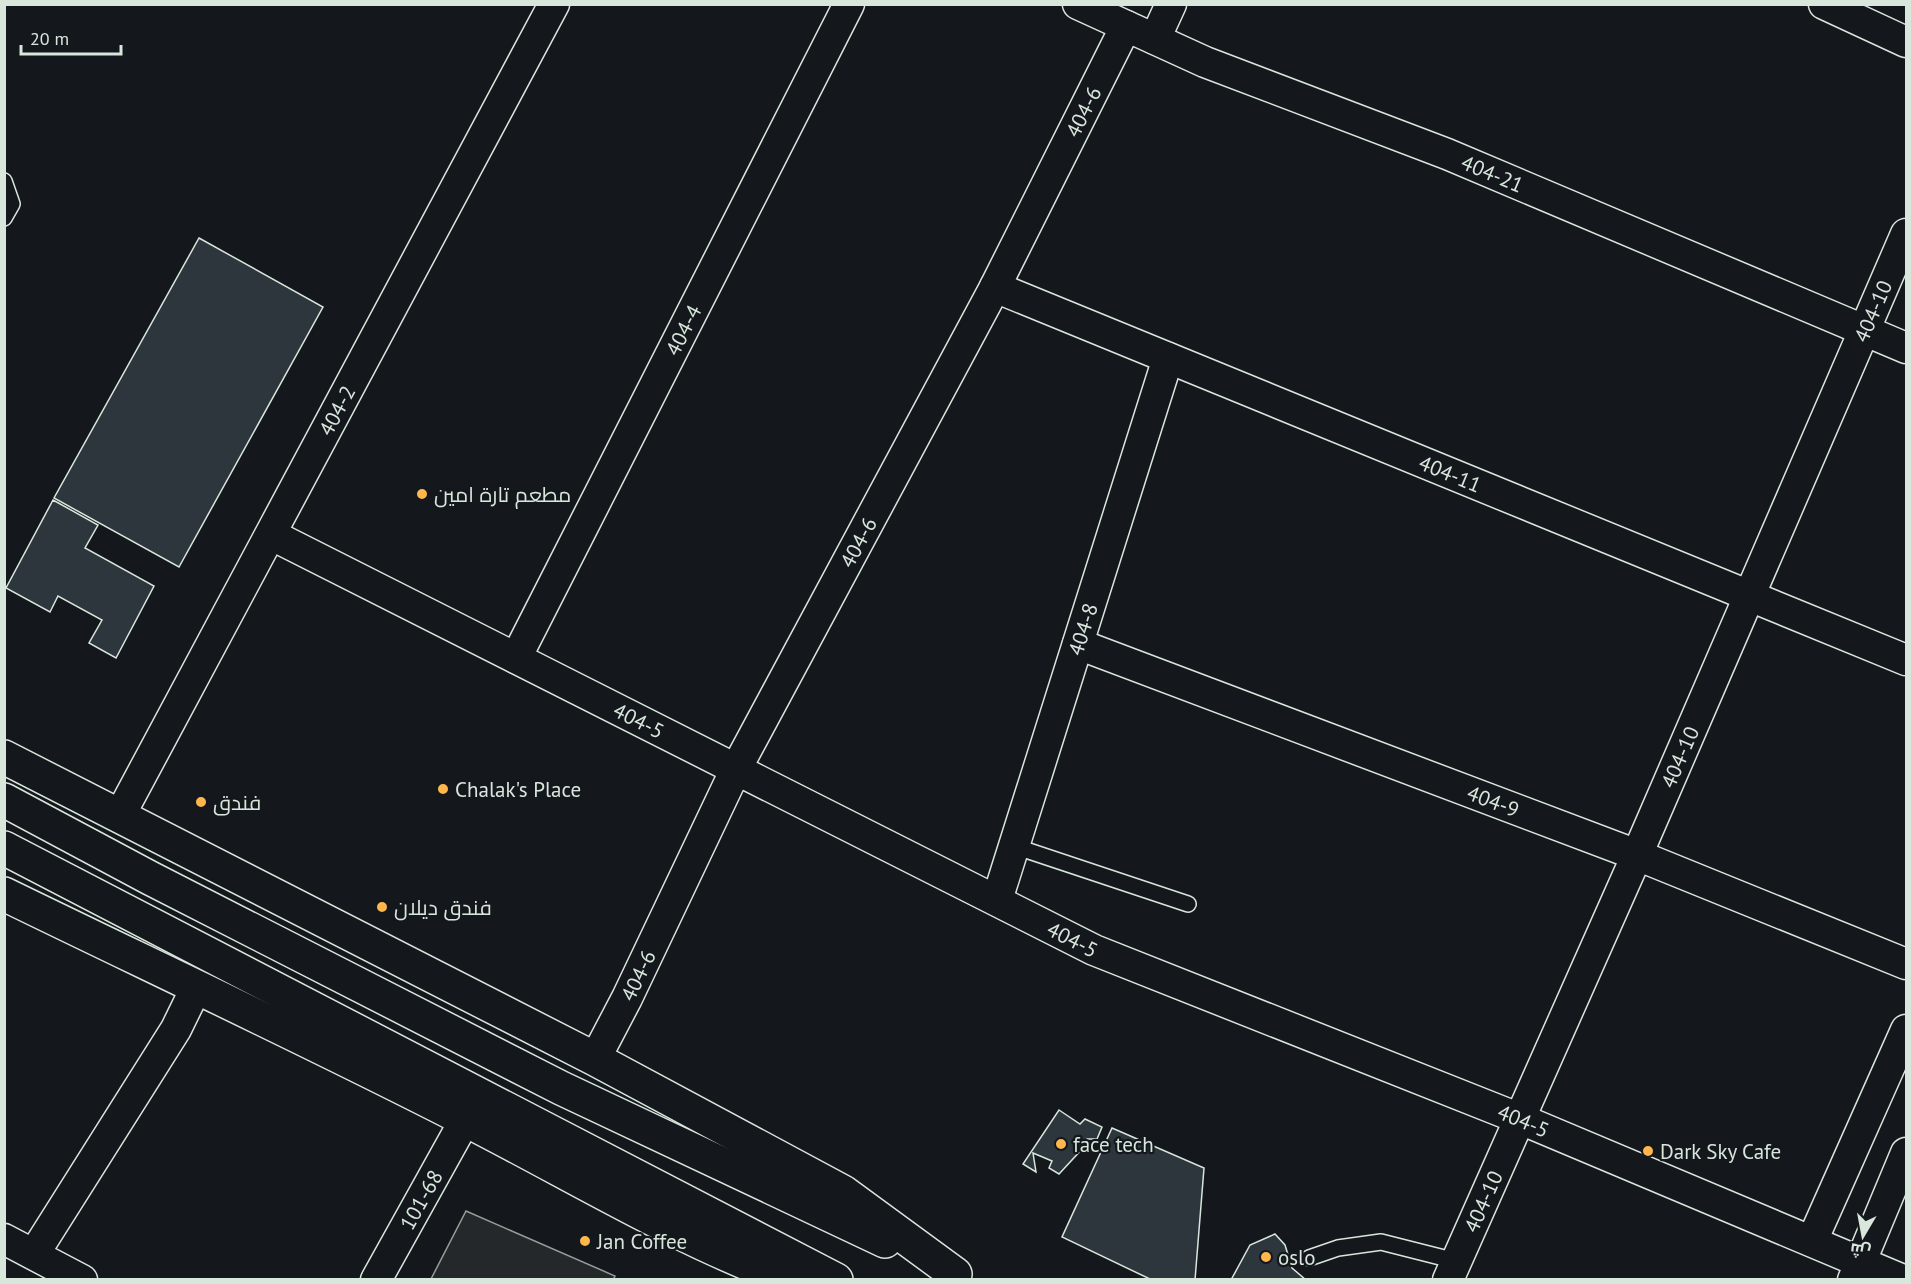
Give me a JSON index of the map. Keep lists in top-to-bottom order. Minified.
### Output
{"streets":{"street":["404-6","404-21","404-10","404-4","404-2","404-11","404-8","404-5","404-9","101-68"]},"crossings":[["404-6","404-21"],["404-6","404-11"],["404-6","404-5"],["404-21","404-10"],["404-10","404-11"],["404-10","404-5"],["404-10","404-9"],["404-4","404-5"],["404-2","404-5"],["404-11","404-8"],["404-8","404-5"],["404-8","404-9"]],"places":["مطعم تارة امين","Chalak's Place","فندق","فندق ديلان","face tech","Dark Sky Cafe","Jan Coffee","oslo"],"scale_bar":"20 m","north":"bottom"}
